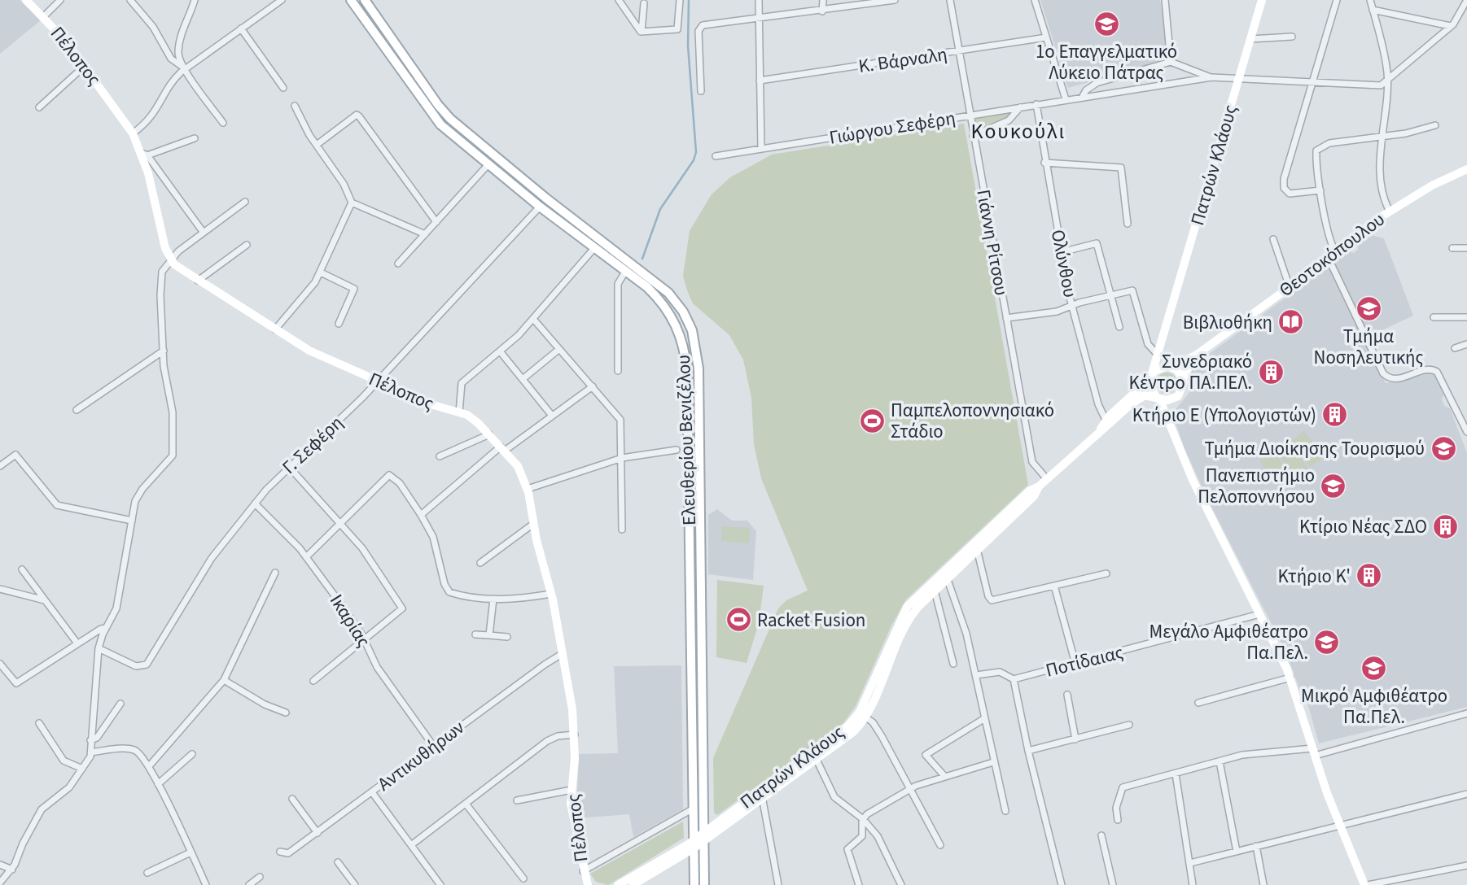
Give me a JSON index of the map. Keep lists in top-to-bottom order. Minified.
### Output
{"streets":{"main road":["Πέλοπος","Πατρών Κλάους","Θεοτοκόπουλου","Ελευθερίου Βενιζέλου"],"street":["Κ. Βάρναλη","Γιώργου Σεφέρη","Γιάννη Ρίτσου","Ολύνθου","Γ. Σεφέρη","Ικαρίας","Ποτίδαιας","Αντικυθήρων"]},"crossings":[["Πέλοπος","Γ. Σεφέρη"],["Πέλοπος","Αντικυθήρων"],["Κ. Βάρναλη","Γιάννη Ρίτσου"],["Γιώργου Σεφέρη","Πατρών Κλάους"],["Γιώργου Σεφέρη","Γιάννη Ρίτσου"],["Γιώργου Σεφέρη","Θεοτοκόπουλου"],["Γιώργου Σεφέρη","Ολύνθου"],["Πατρών Κλάους","Γιάννη Ρίτσου"],["Πατρών Κλάους","Ελευθερίου Βενιζέλου"],["Ελευθερίου Βενιζέλου","Γ. Σεφέρη"],["Γ. Σεφέρη","Ικαρίας"],["Ικαρίας","Αντικυθήρων"]],"districts":["Κουκούλι"],"places":{"school or university":["1o Επαγγελματικό Λύκειο Πάτρας","Τμήμα Νοσηλευτικής","Τμήμα Διοίκησης Τουρισμού","Πανεπιστήμιο Πελοποννήσου","Μεγάλο Αμφιθέατρο Πα.Πελ.","Μικρό Αμφιθέατρο Πα.Πελ."],"library":["Βιβλιοθήκη"],"building":["Συνεδριακό Κέντρο ΠΑ.ΠΕΛ.","Κτήριο Ε (Υπολογιστών)","Κτίριο Νέας ΣΔΟ","Κτήριο Κ'"],"sports":["Παμπελοποννησιακό Στάδιο","Racket Fusion"]}}
